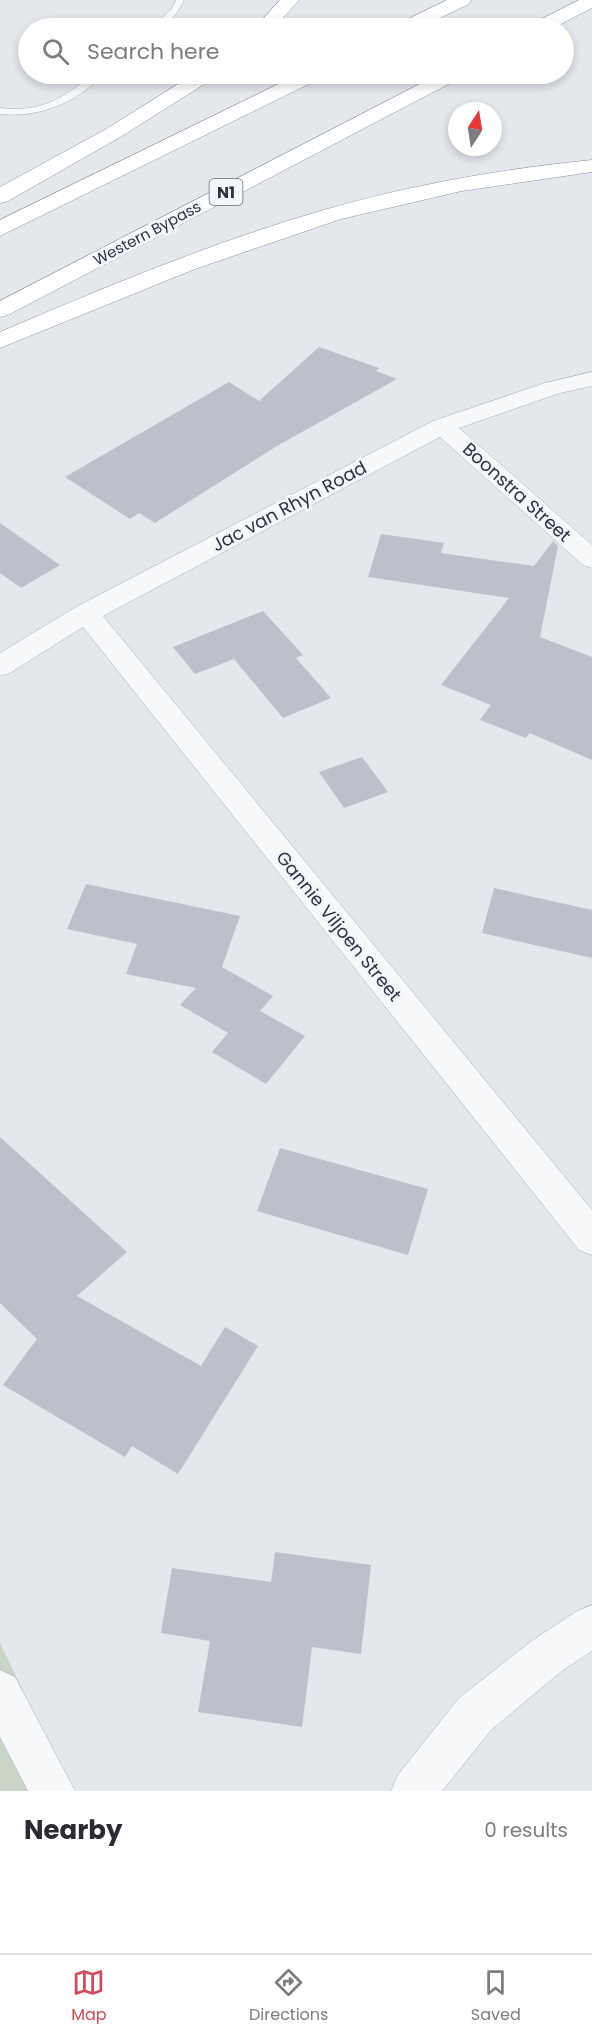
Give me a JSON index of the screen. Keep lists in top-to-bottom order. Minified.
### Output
{"streets":{"highway":["N1","Western Bypass"],"street":["Boonstra Street","Jac van Rhyn Road","Gannie Viljoen Street"]},"crossings":[["Boonstra Street","Jac van Rhyn Road"],["Jac van Rhyn Road","Gannie Viljoen Street"]],"north":"top","page":{"search":"Search here","heading":["Nearby","0 results"],"nav":["Map","Directions","Saved"]}}
